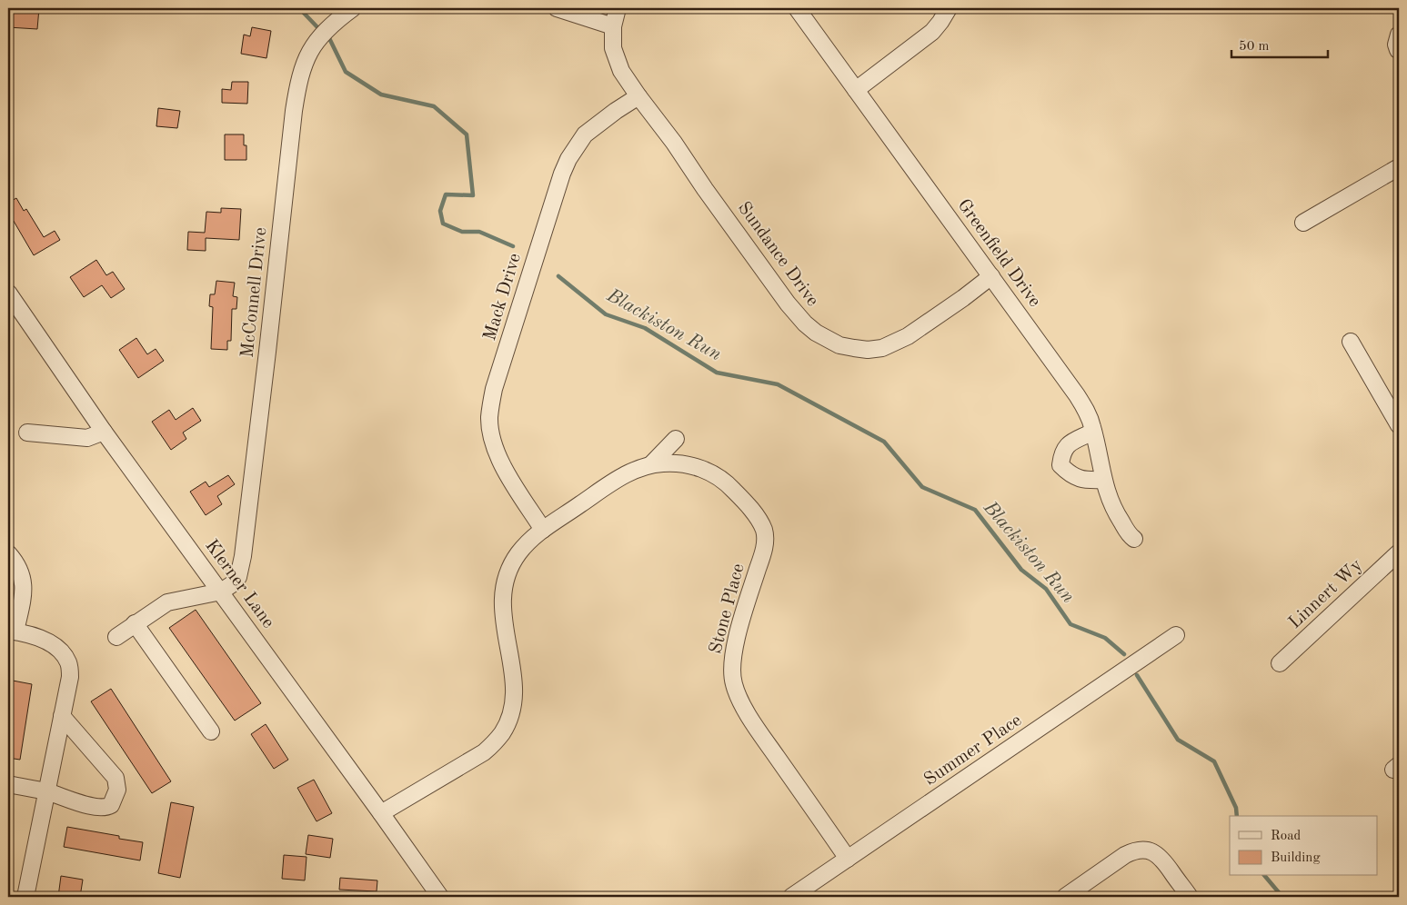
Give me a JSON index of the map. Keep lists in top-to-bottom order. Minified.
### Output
{"streets":{"street":["Greenfield Drive","Sundance Drive","McConnell Drive","Mack Drive","Klerner Lane","Linnert Wy","Stone Place","Summer Place"]},"crossings":[["Greenfield Drive","Sundance Drive"],["Sundance Drive","Mack Drive"],["McConnell Drive","Klerner Lane"],["Mack Drive","Stone Place"],["Klerner Lane","Stone Place"],["Stone Place","Summer Place"]],"water":["Blackiston Run"],"legend":["Road","Building"],"scale_bar":"50 m"}
